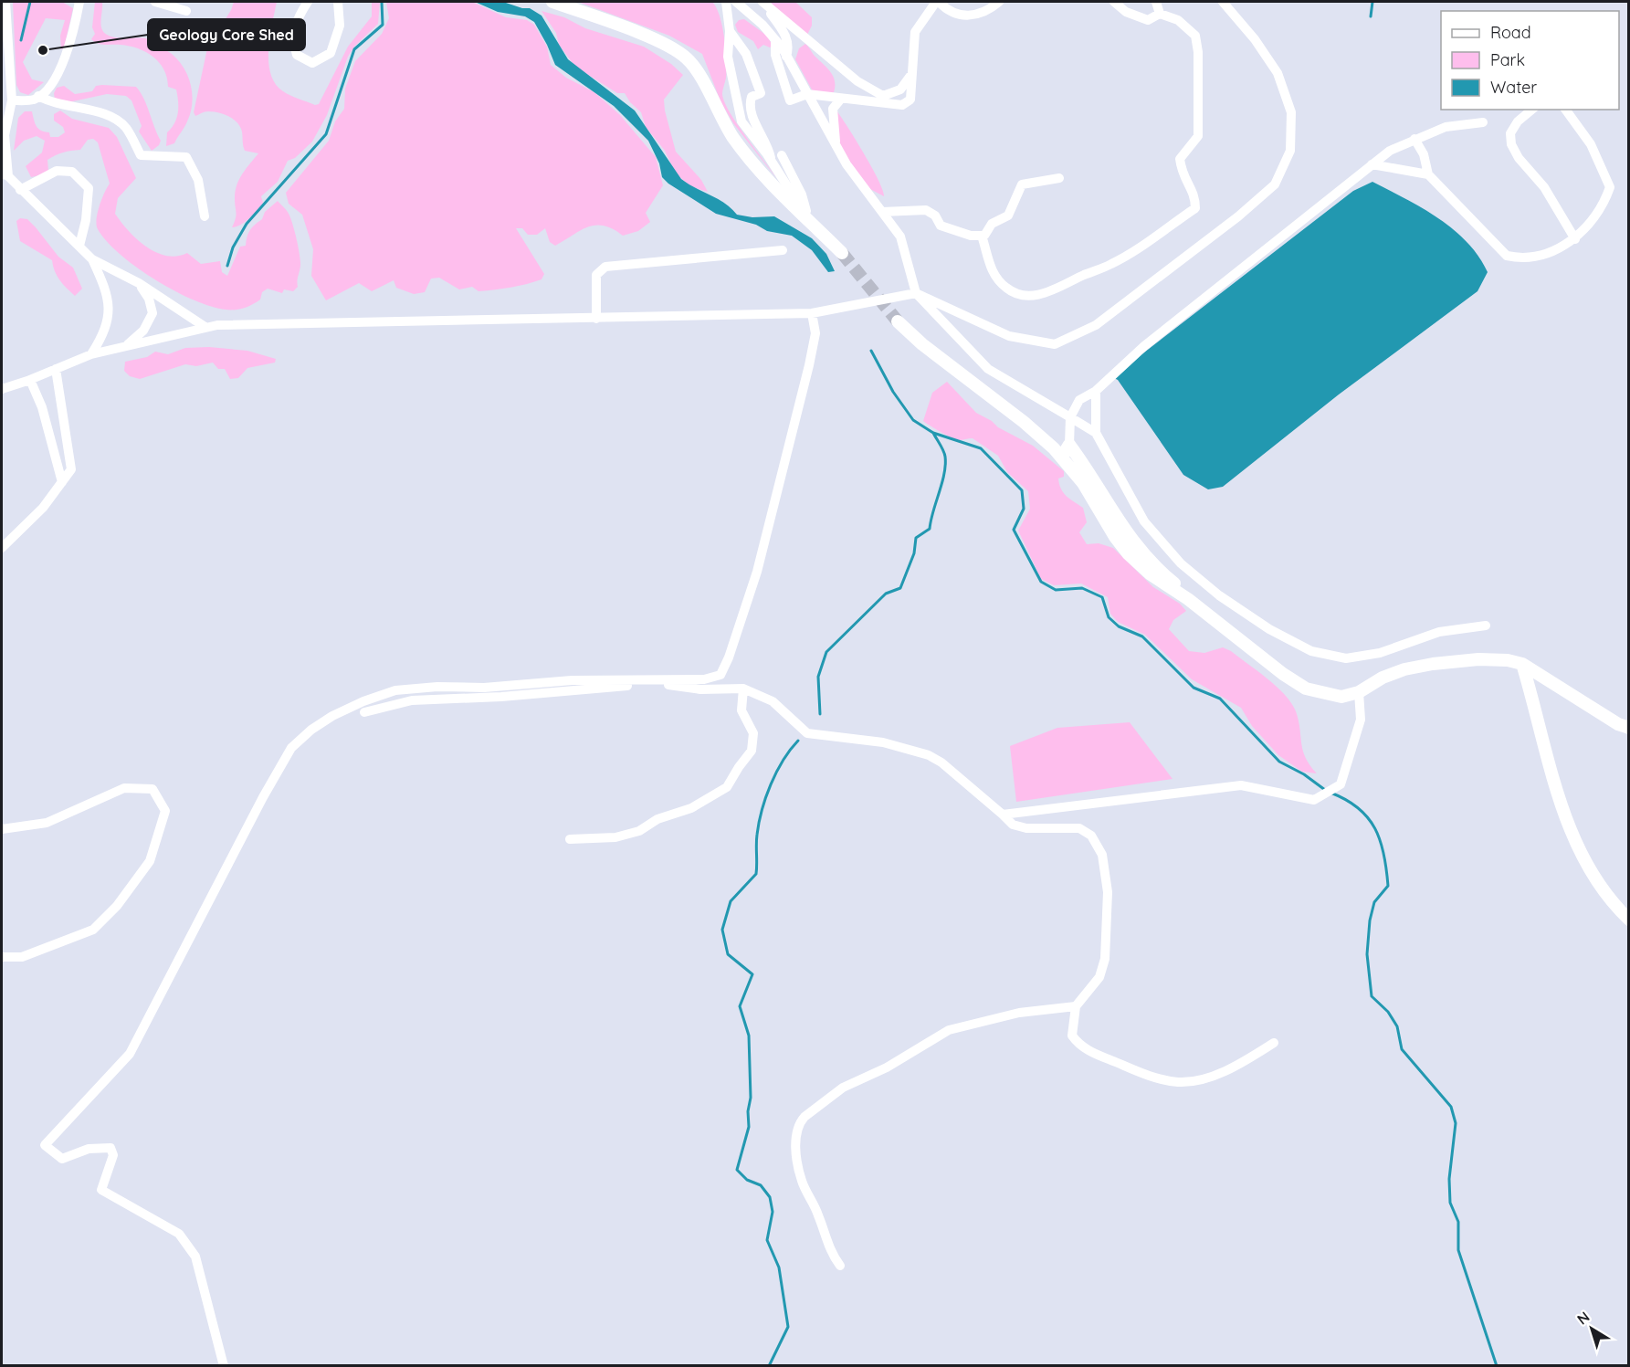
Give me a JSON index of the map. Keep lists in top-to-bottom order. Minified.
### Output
{"places":["Geology Core Shed"],"legend":["Road","Park","Water"],"north":"top left"}
